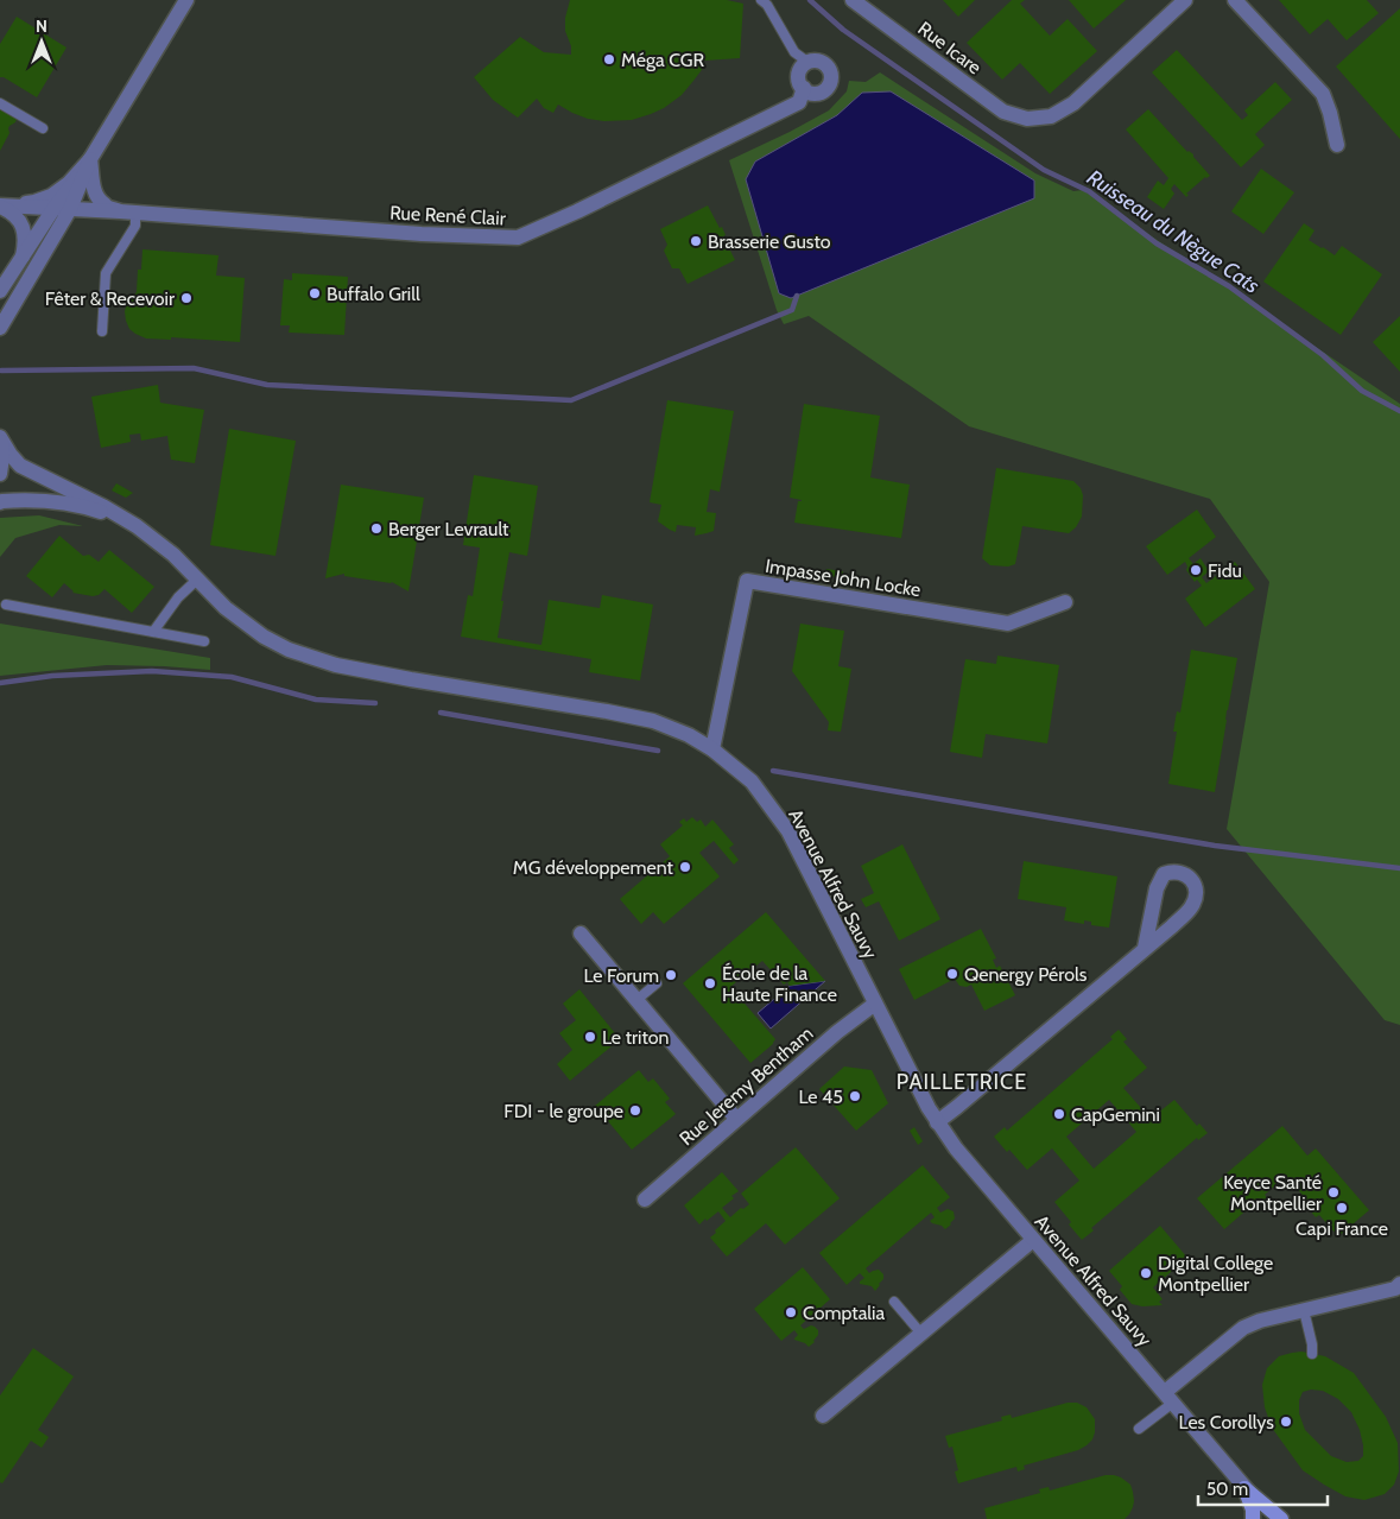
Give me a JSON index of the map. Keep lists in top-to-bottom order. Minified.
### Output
{"streets":{"street":["Rue Icare","Rue René Clair","Impasse John Locke","Avenue Alfred Sauvy","Rue Jeremy Bentham"]},"crossings":[["Impasse John Locke","Avenue Alfred Sauvy"],["Avenue Alfred Sauvy","Rue Jeremy Bentham"]],"districts":["PAILLETRICE"],"water":["Ruisseau du Nègue Cats"],"places":["Méga CGR","Brasserie Gusto","Buffalo Grill","Fêter & Recevoir","Berger Levrault","Fidu","MG développement","Qenergy Pérols","Le Forum","École de la Haute Finance","Le triton","Le 45","FDI - le groupe","CapGemini","Keyce Santé Montpellier","Capi France","Digital College Montpellier","Comptalia","Les Corollys"],"scale_bar":"50 m","north":"top"}
